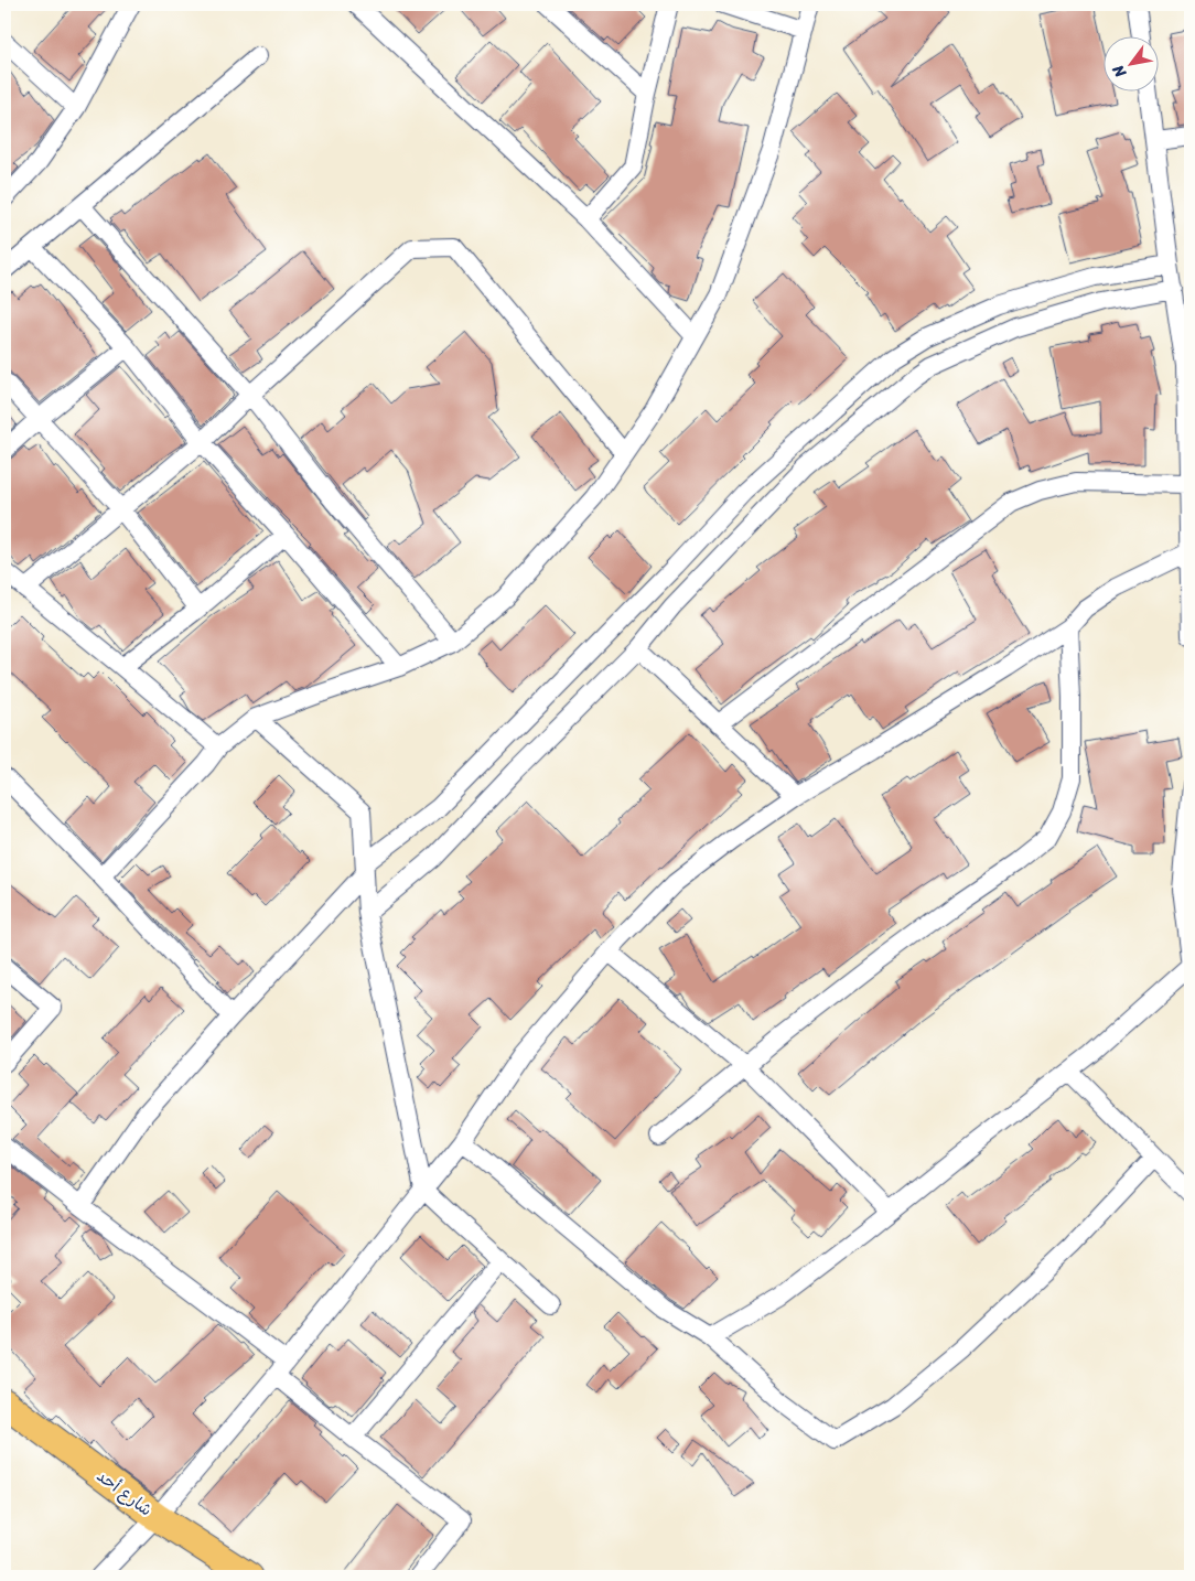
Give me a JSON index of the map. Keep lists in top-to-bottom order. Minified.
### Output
{"streets":{"main road":["شارع أحد"]},"north":"bottom left"}
